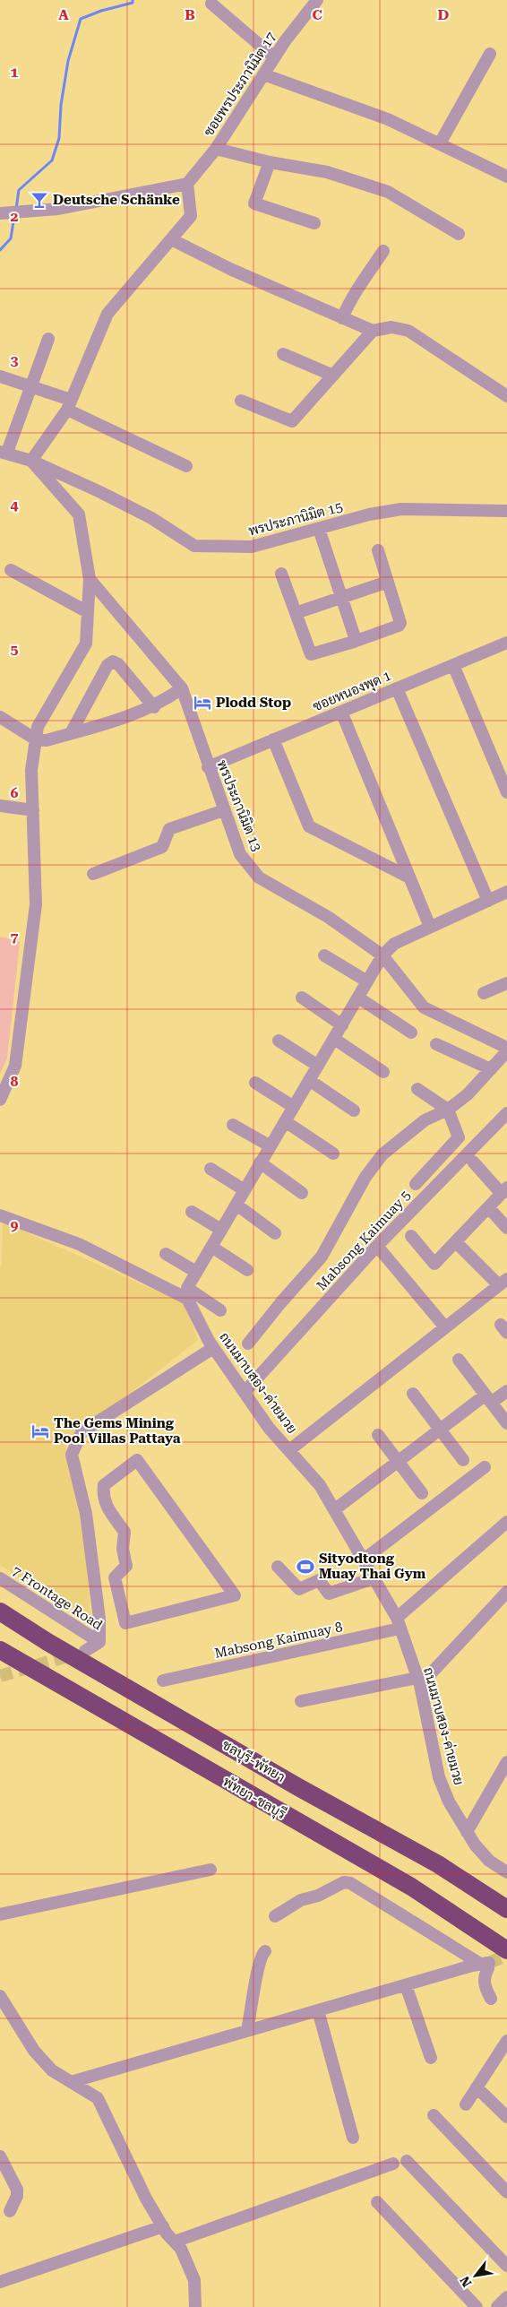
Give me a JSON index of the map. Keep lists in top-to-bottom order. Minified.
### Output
{"streets":{"highway":["ชลบุรี-พัทยา","พัทยา-ชลบุรี"],"street":["ซอยพรประภานิมิต 17","พรประภานิมิต 15","ซอยหนองพุด 1","พรประภานิมิต 13","Mabsong Kaimuay 5","ถนนมาบสอง-ค่ายมวย","7 Frontage Road","Mabsong Kaimuay 8"]},"crossings":[["ซอยหนองพุด 1","พรประภานิมิต 13"],["Mabsong Kaimuay 5","ถนนมาบสอง-ค่ายมวย"],["ถนนมาบสอง-ค่ายมวย","Mabsong Kaimuay 8"]],"places":{"bar":["Deutsche Schänke"],"hotel":["Plodd Stop","The Gems Mining Pool Villas Pattaya"],"sports":["Sityodtong Muay Thai Gym"]},"north":"bottom left","grid":{"columns":["A","B","C","D"],"rows":["1","2","3","4","5","6","7","8","9"]}}
